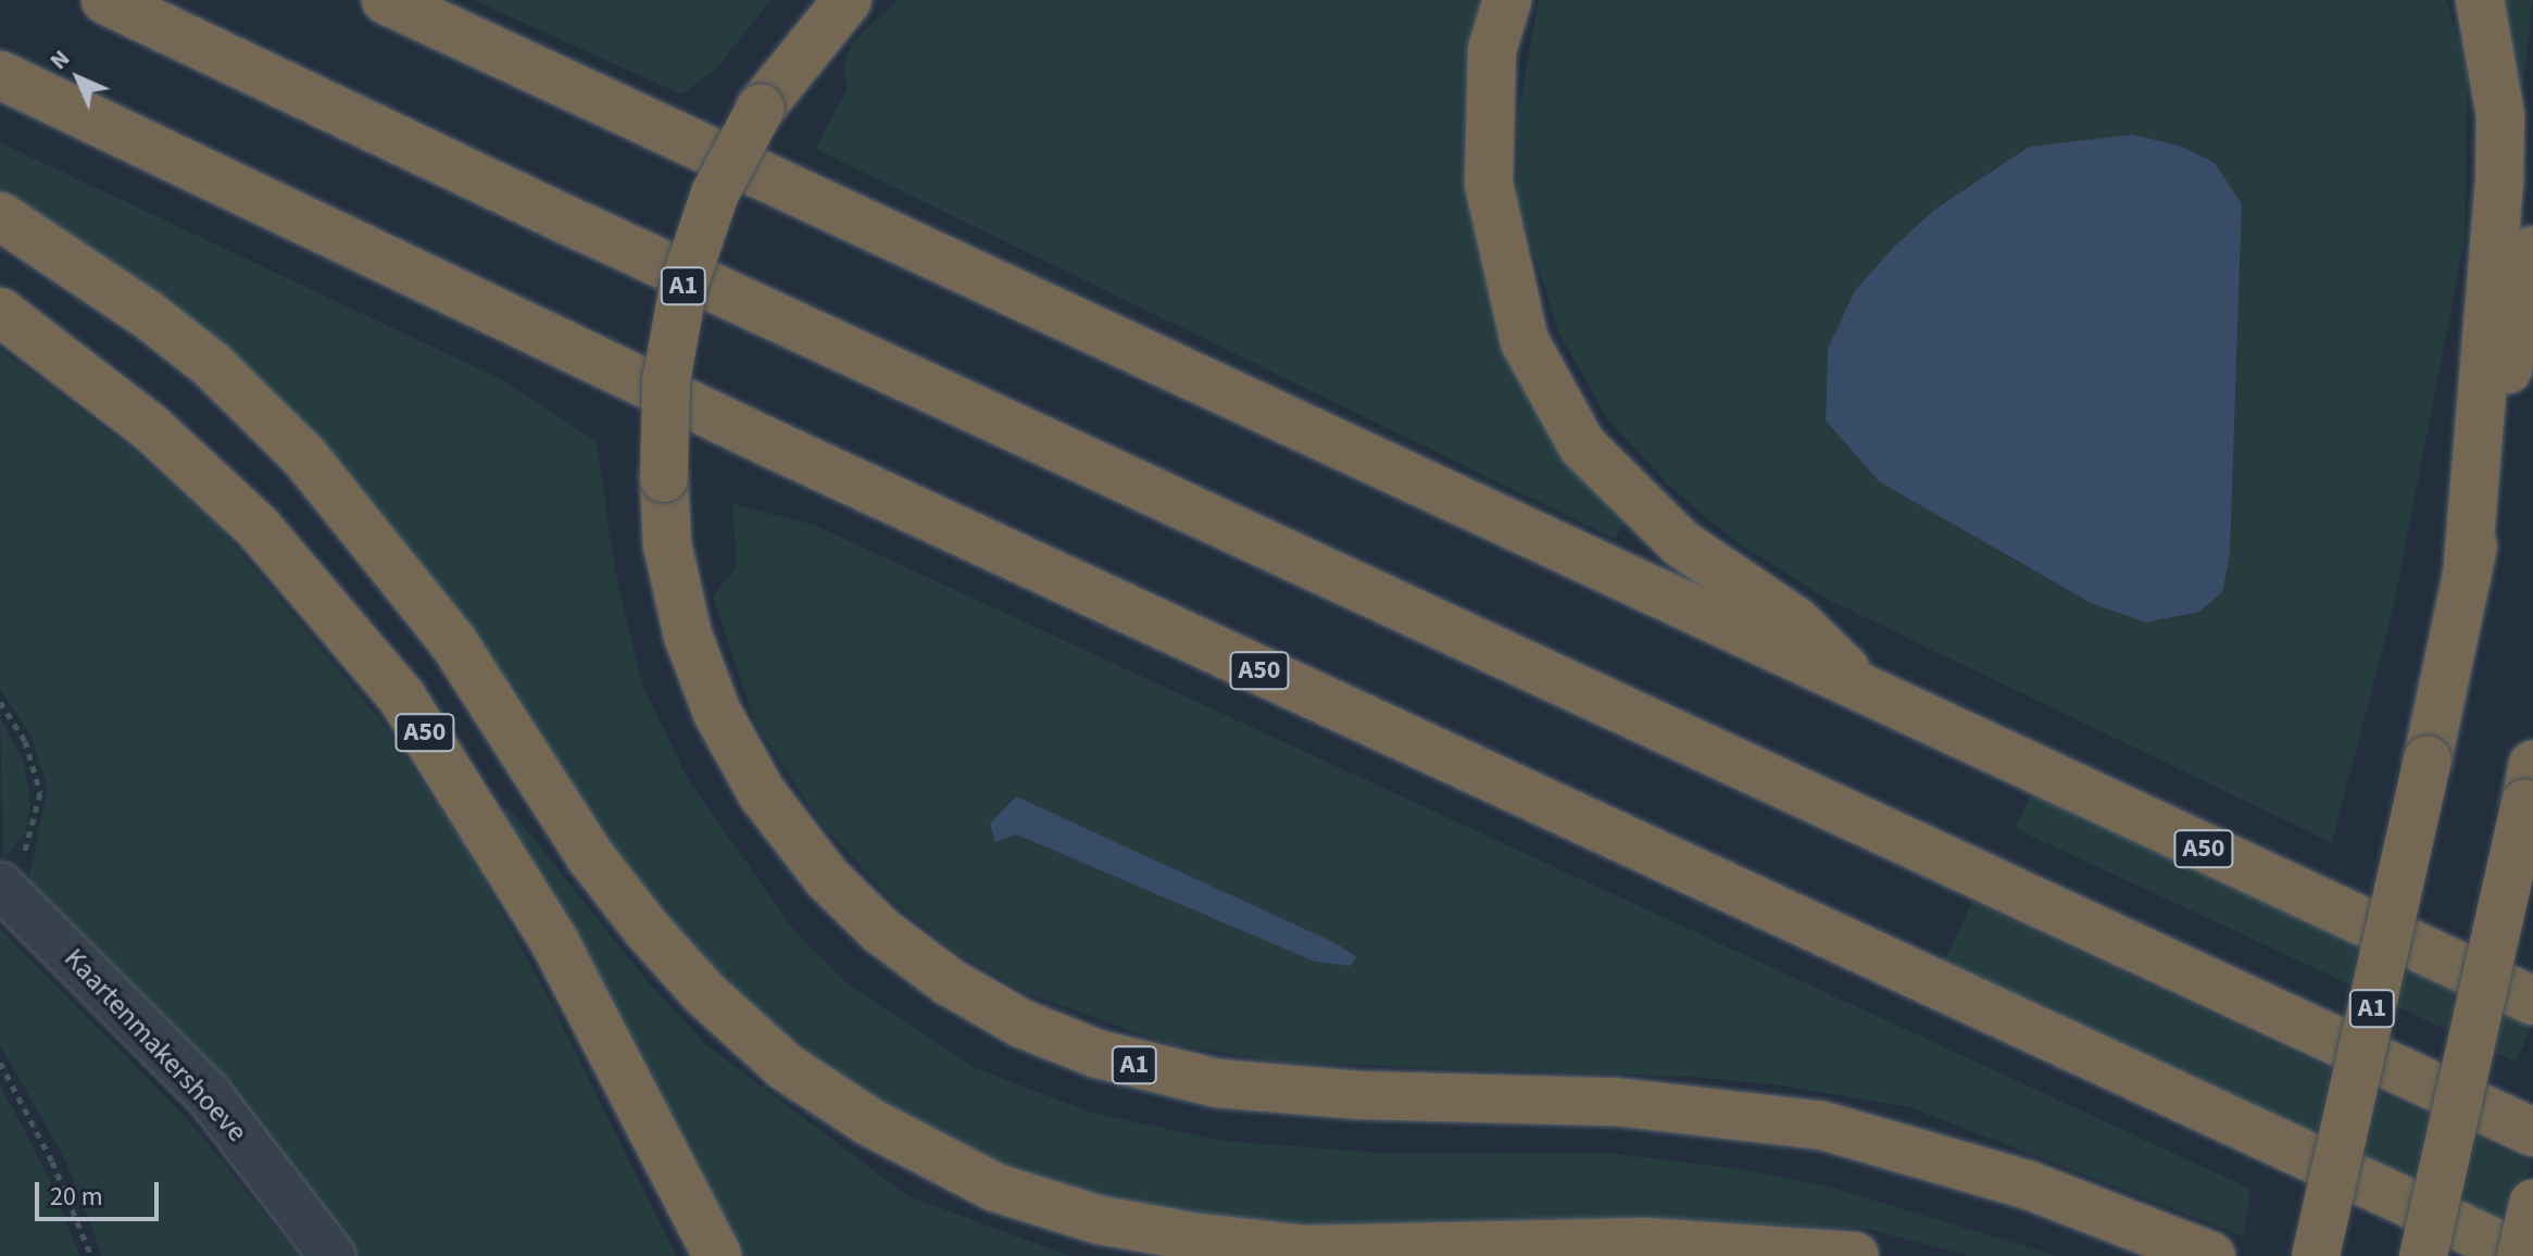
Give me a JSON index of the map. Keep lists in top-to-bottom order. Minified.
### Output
{"streets":{"highway":["A1","A50"],"street":["Kaartenmakershoeve"]},"scale_bar":"20 m","north":"top left"}
